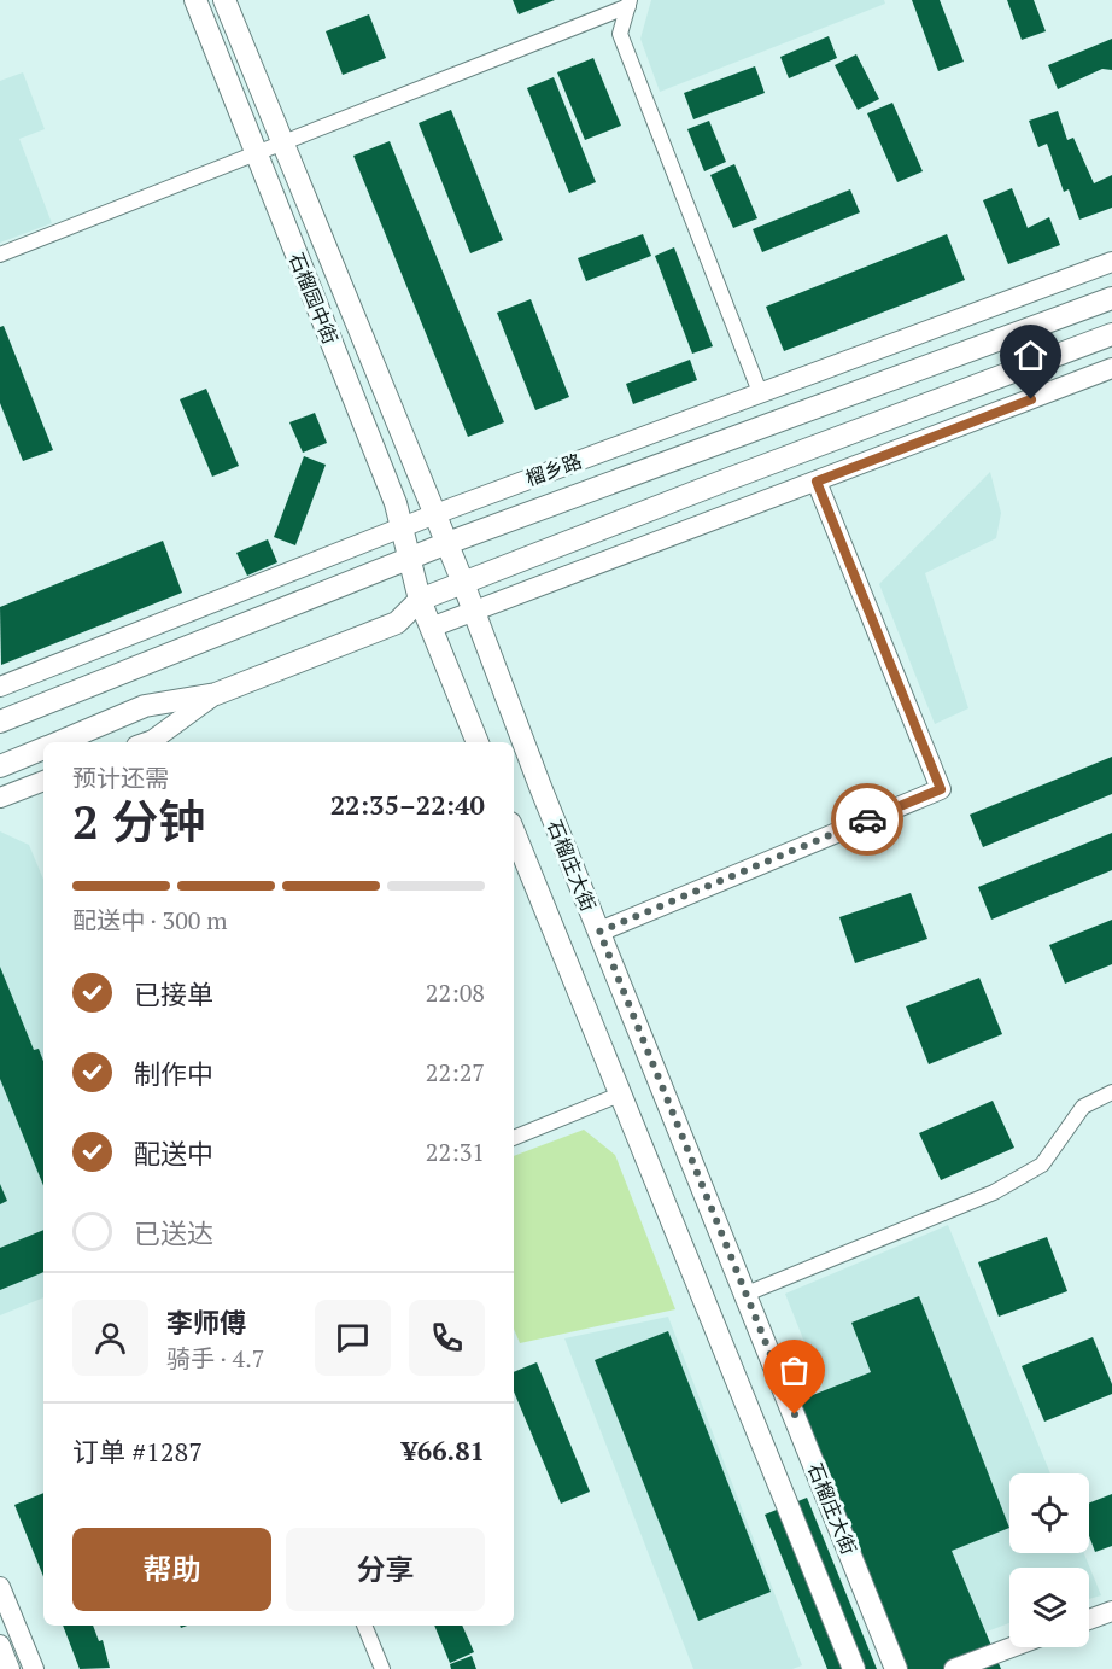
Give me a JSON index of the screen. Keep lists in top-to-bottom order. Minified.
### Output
{"streets":{"main road":["石榴园中街","榴乡路","石榴庄大街"]},"crossings":[["石榴园中街","榴乡路"],["石榴园中街","石榴庄大街"]],"page":{"heading":["2 分钟","预计还需","22:35–22:40"],"panel":["李师傅","骑手 · 4.7","订单 #1287","¥66.81"],"bar":"配送中 · 300 m","list":[["已接单","22:08"],["制作中","22:27"],["配送中","22:31"],"已送达"],"buttons":["帮助","分享"]}}
